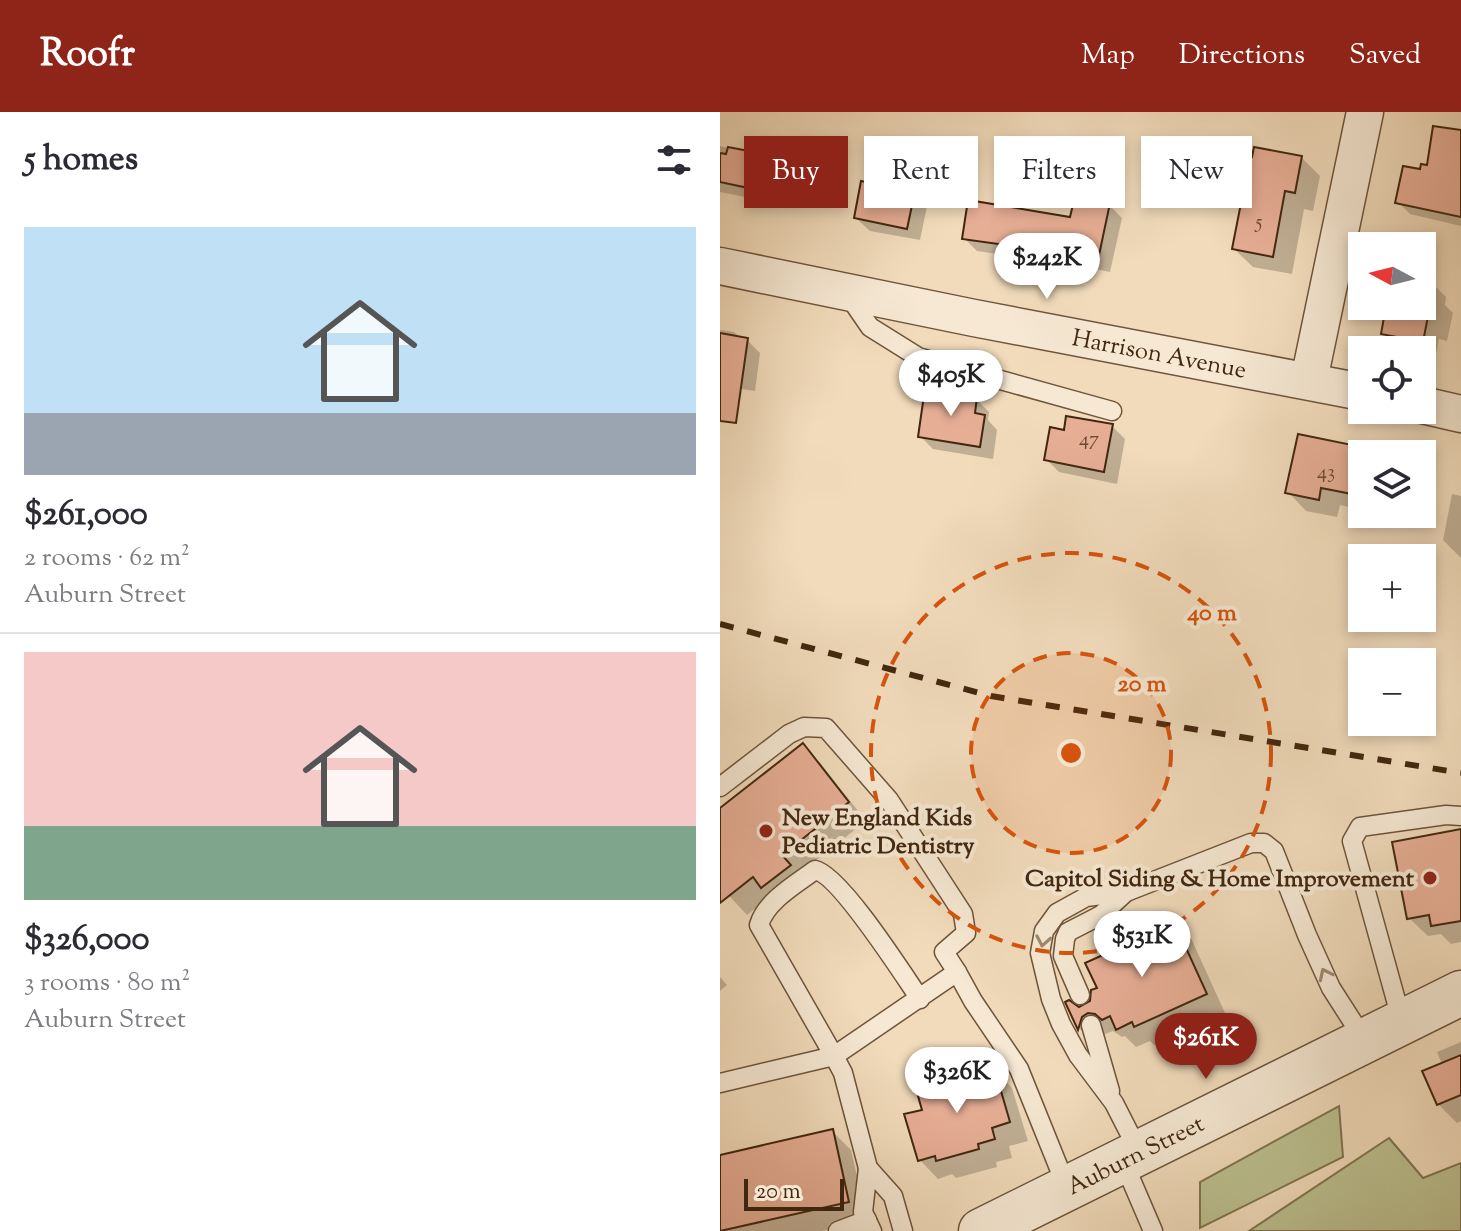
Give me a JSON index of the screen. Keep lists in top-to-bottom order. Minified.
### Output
{"streets":{"street":["Harrison Avenue","Auburn Street"]},"places":["New England Kids Pediatric Dentistry","Capitol Siding & Home Improvement"],"house_numbers":["5","47","43"],"scale_bar":"20 m","north":"left","page":{"header":"Roofr","nav":["Map","Directions","Saved"],"heading":"5 homes","chip":["Buy","Rent","Filters","New"],"list":[{"name":"$261,000","note":"2 rooms · 62 m² · Auburn Street"},{"name":"$326,000","note":"3 rooms · 80 m² · Auburn Street"}],"map_buttons":["+","−"],"price":["$242K","$405K","$531K","$261K","$326K"],"scale":"20 m"},"rings":["40 m","20 m"]}
